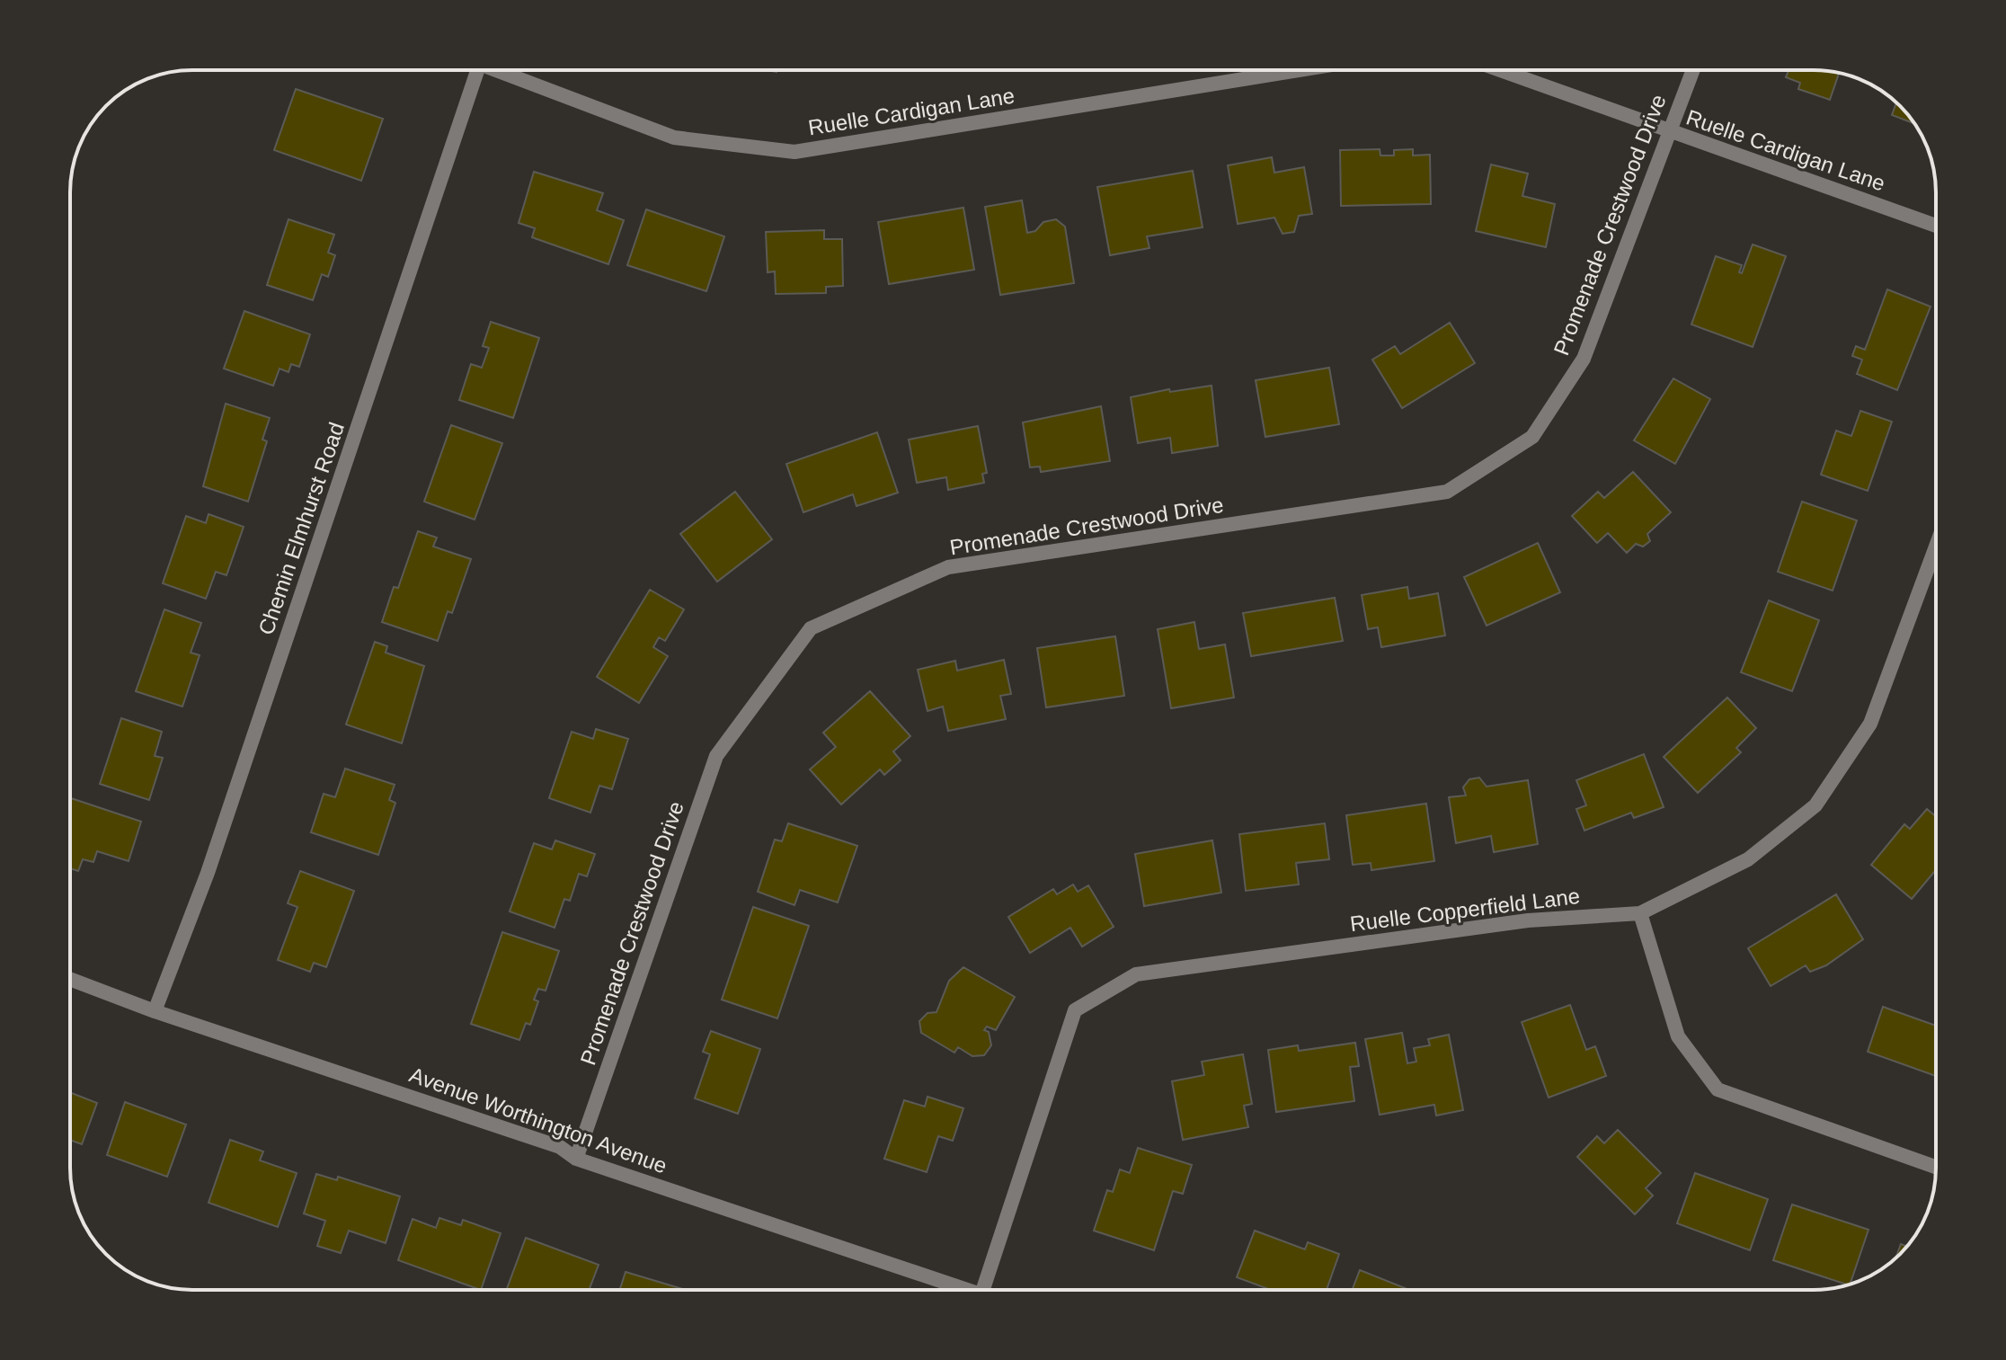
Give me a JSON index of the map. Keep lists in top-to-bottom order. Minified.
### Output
{"streets":{"street":["Ruelle Cardigan Lane","Promenade Crestwood Drive","Chemin Elmhurst Road","Ruelle Copperfield Lane","Avenue Worthington Avenue"]},"crossings":[["Ruelle Cardigan Lane","Promenade Crestwood Drive"],["Promenade Crestwood Drive","Avenue Worthington Avenue"],["Chemin Elmhurst Road","Avenue Worthington Avenue"]]}
